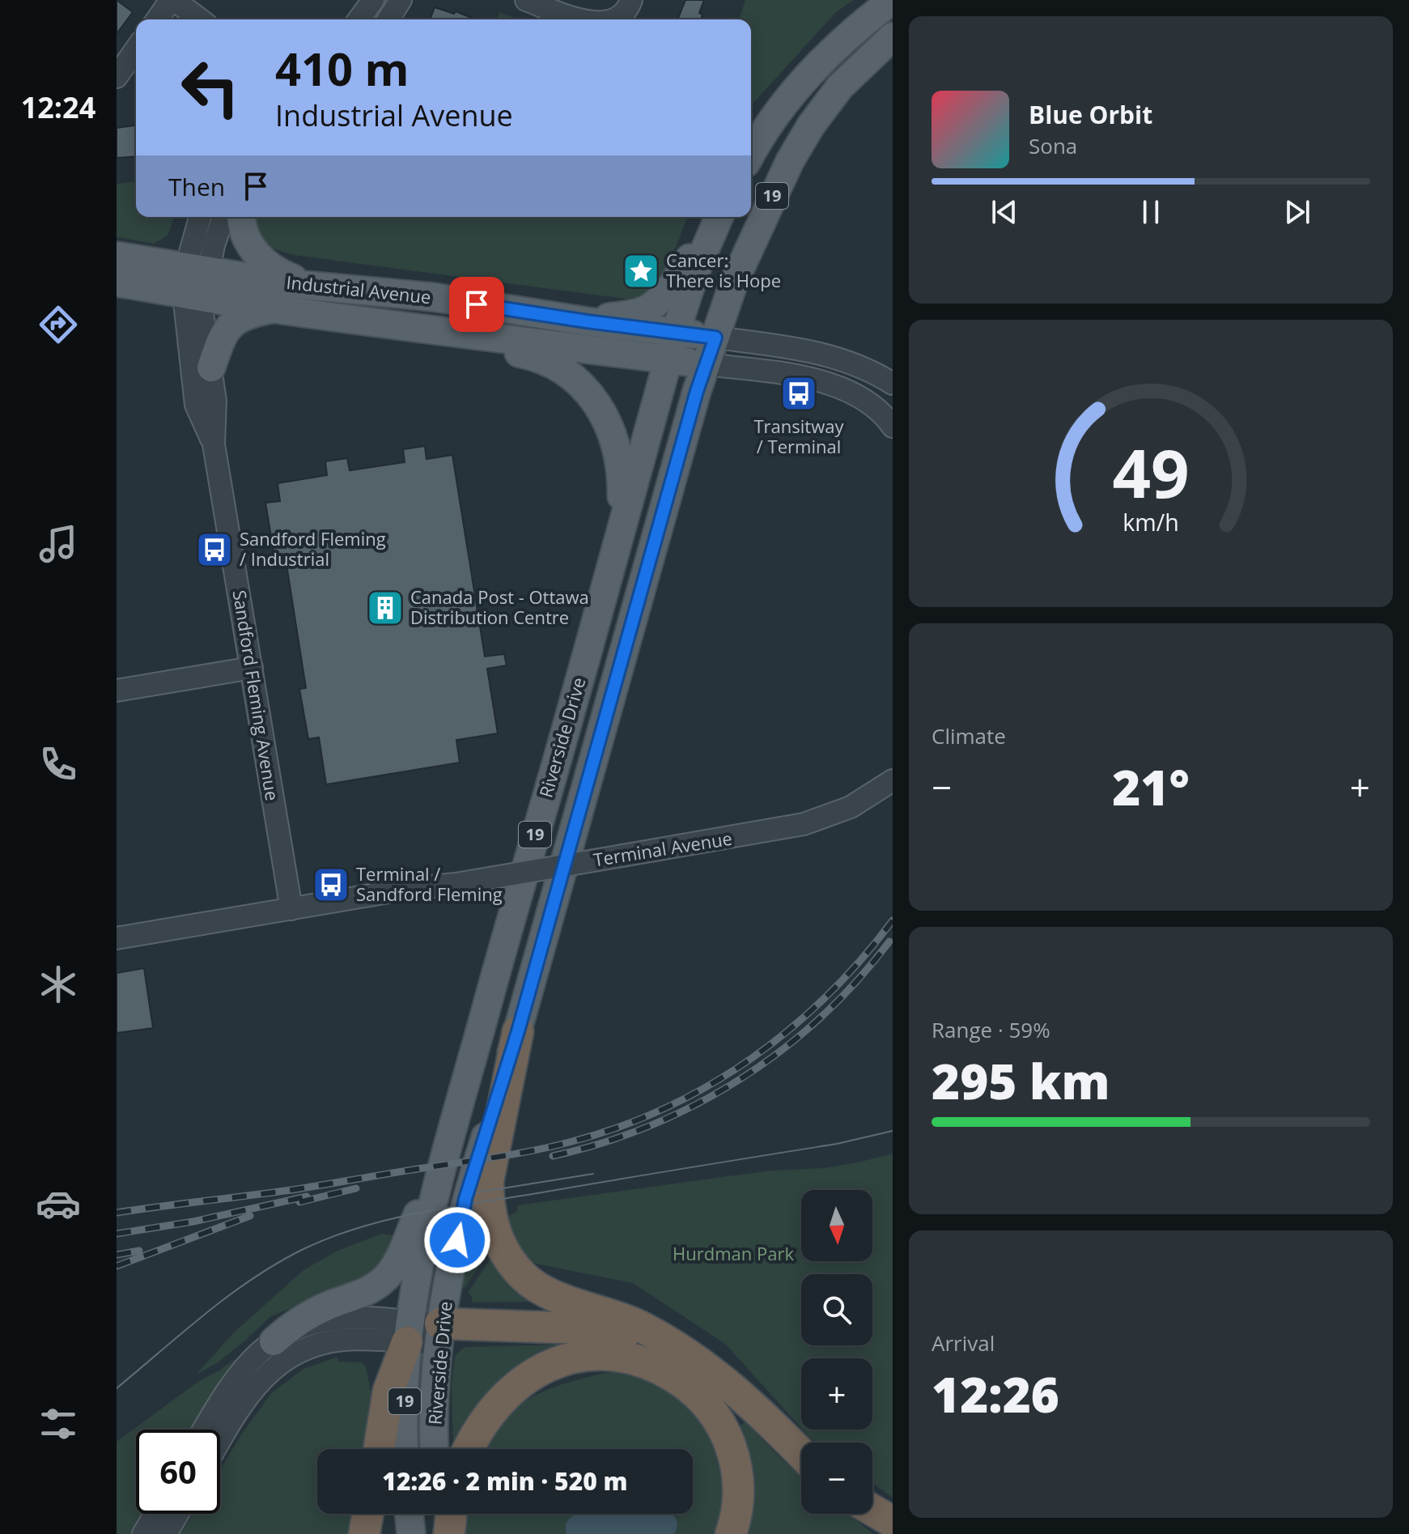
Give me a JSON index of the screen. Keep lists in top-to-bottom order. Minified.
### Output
{"streets":{"main road":["19","Industrial Avenue","Riverside Drive"],"street":["Sandford Fleming Avenue","Terminal Avenue"]},"crossings":[["Industrial Avenue","Sandford Fleming Avenue"],["Industrial Avenue","Riverside Drive"],["Sandford Fleming Avenue","Terminal Avenue"]],"parks":["Hurdman Park"],"places":{"place":["Cancer: There is Hope"],"bus stop":["Transitway / Terminal","Sandford Fleming / Industrial","Terminal / Sandford Fleming"],"building":["Canada Post - Ottawa Distribution Centre"]},"north":"bottom","page":{"tabs":"12:24","turn":["410 m","Industrial Avenue"],"song":["Blue Orbit","Sona"],"then":"Then","tile":["Climate",["Range · 59%","295 km"],["Arrival","12:26"]],"heat":["−","21°","+"],"map_buttons":["+","−"],"limit":"60","trip":"12:26 · 2 min · 520 m","gauge":["49","km/h"]}}
